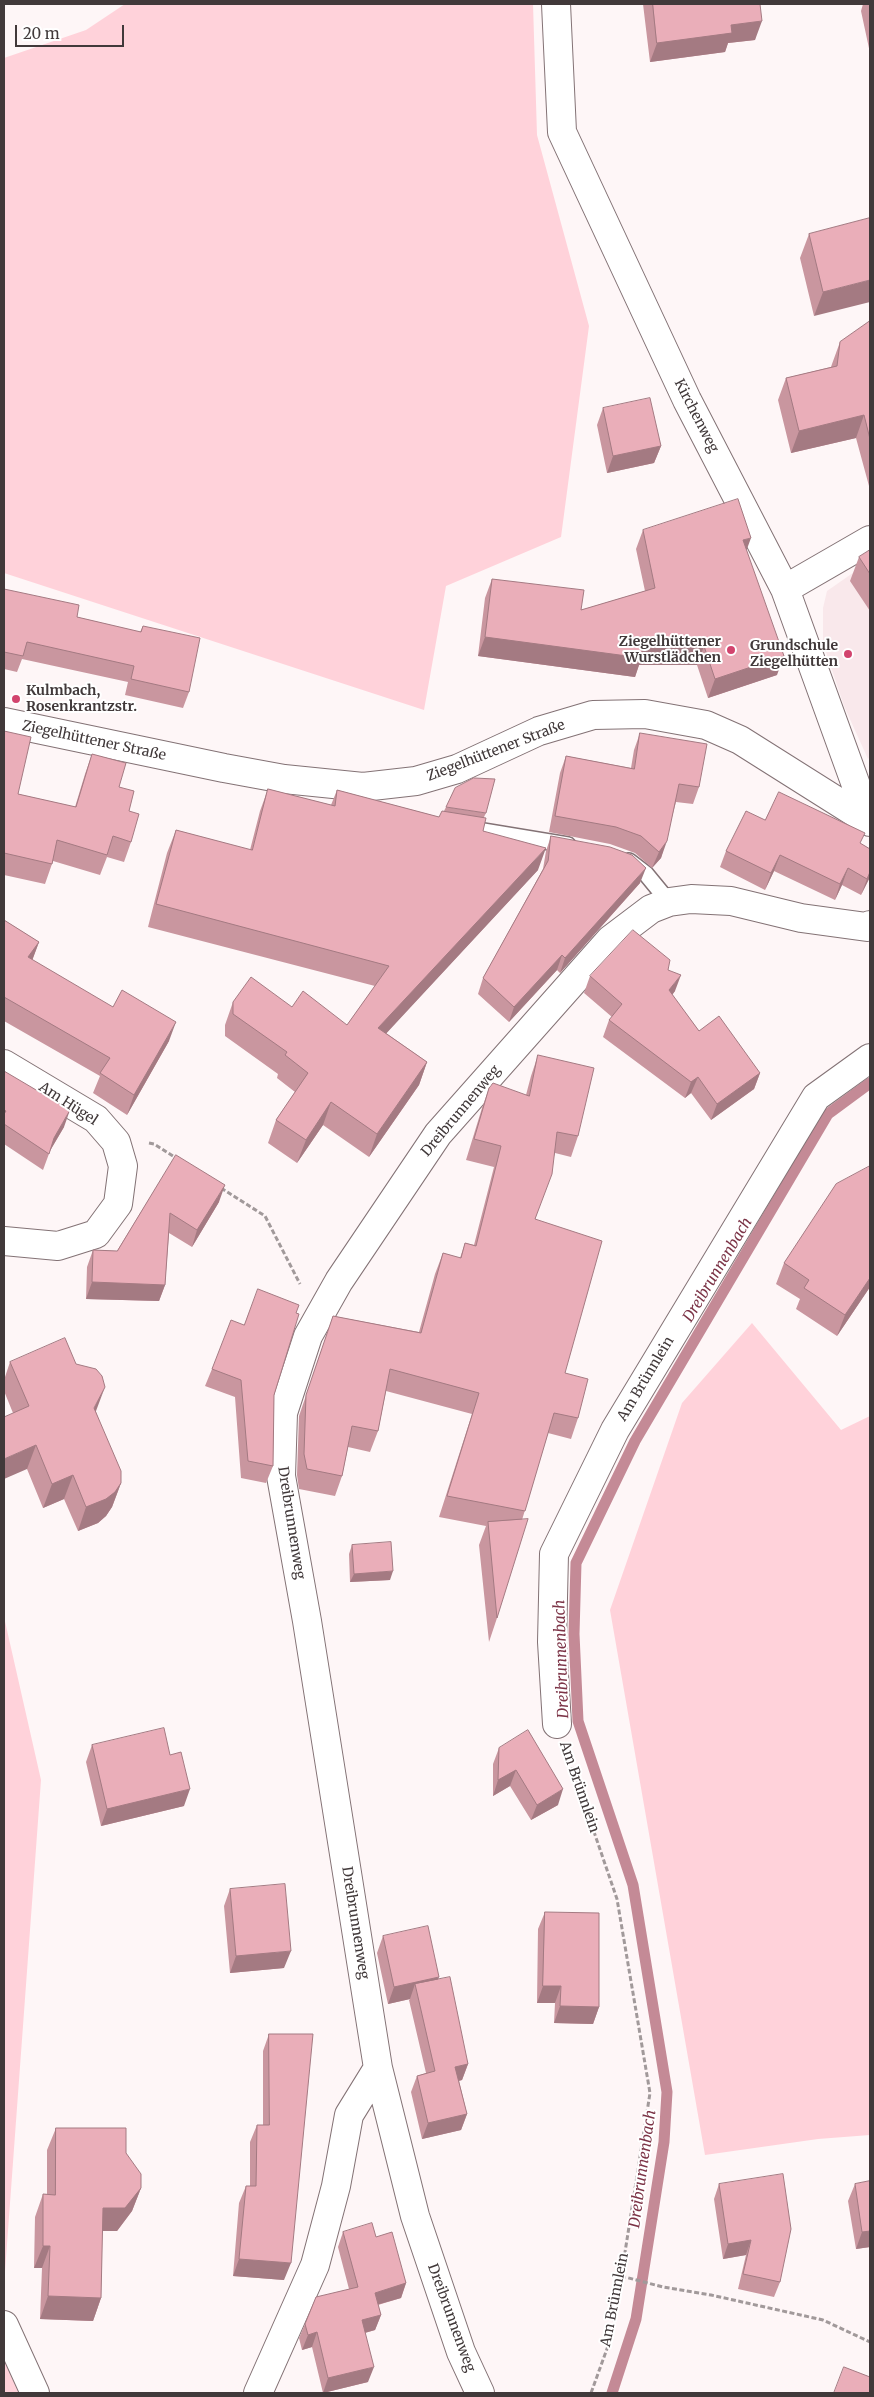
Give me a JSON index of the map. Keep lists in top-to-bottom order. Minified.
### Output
{"streets":{"street":["Kirchenweg","Ziegelhüttener Straße","Am Hügel","Dreibrunnenweg","Am Brünnlein"]},"crossings":[["Kirchenweg","Ziegelhüttener Straße"]],"water":["Dreibrunnenbach"],"places":["Ziegelhüttener Wurstlädchen","Grundschule Ziegelhütten","Kulmbach, Rosenkrantzstr."],"scale_bar":"20 m"}
